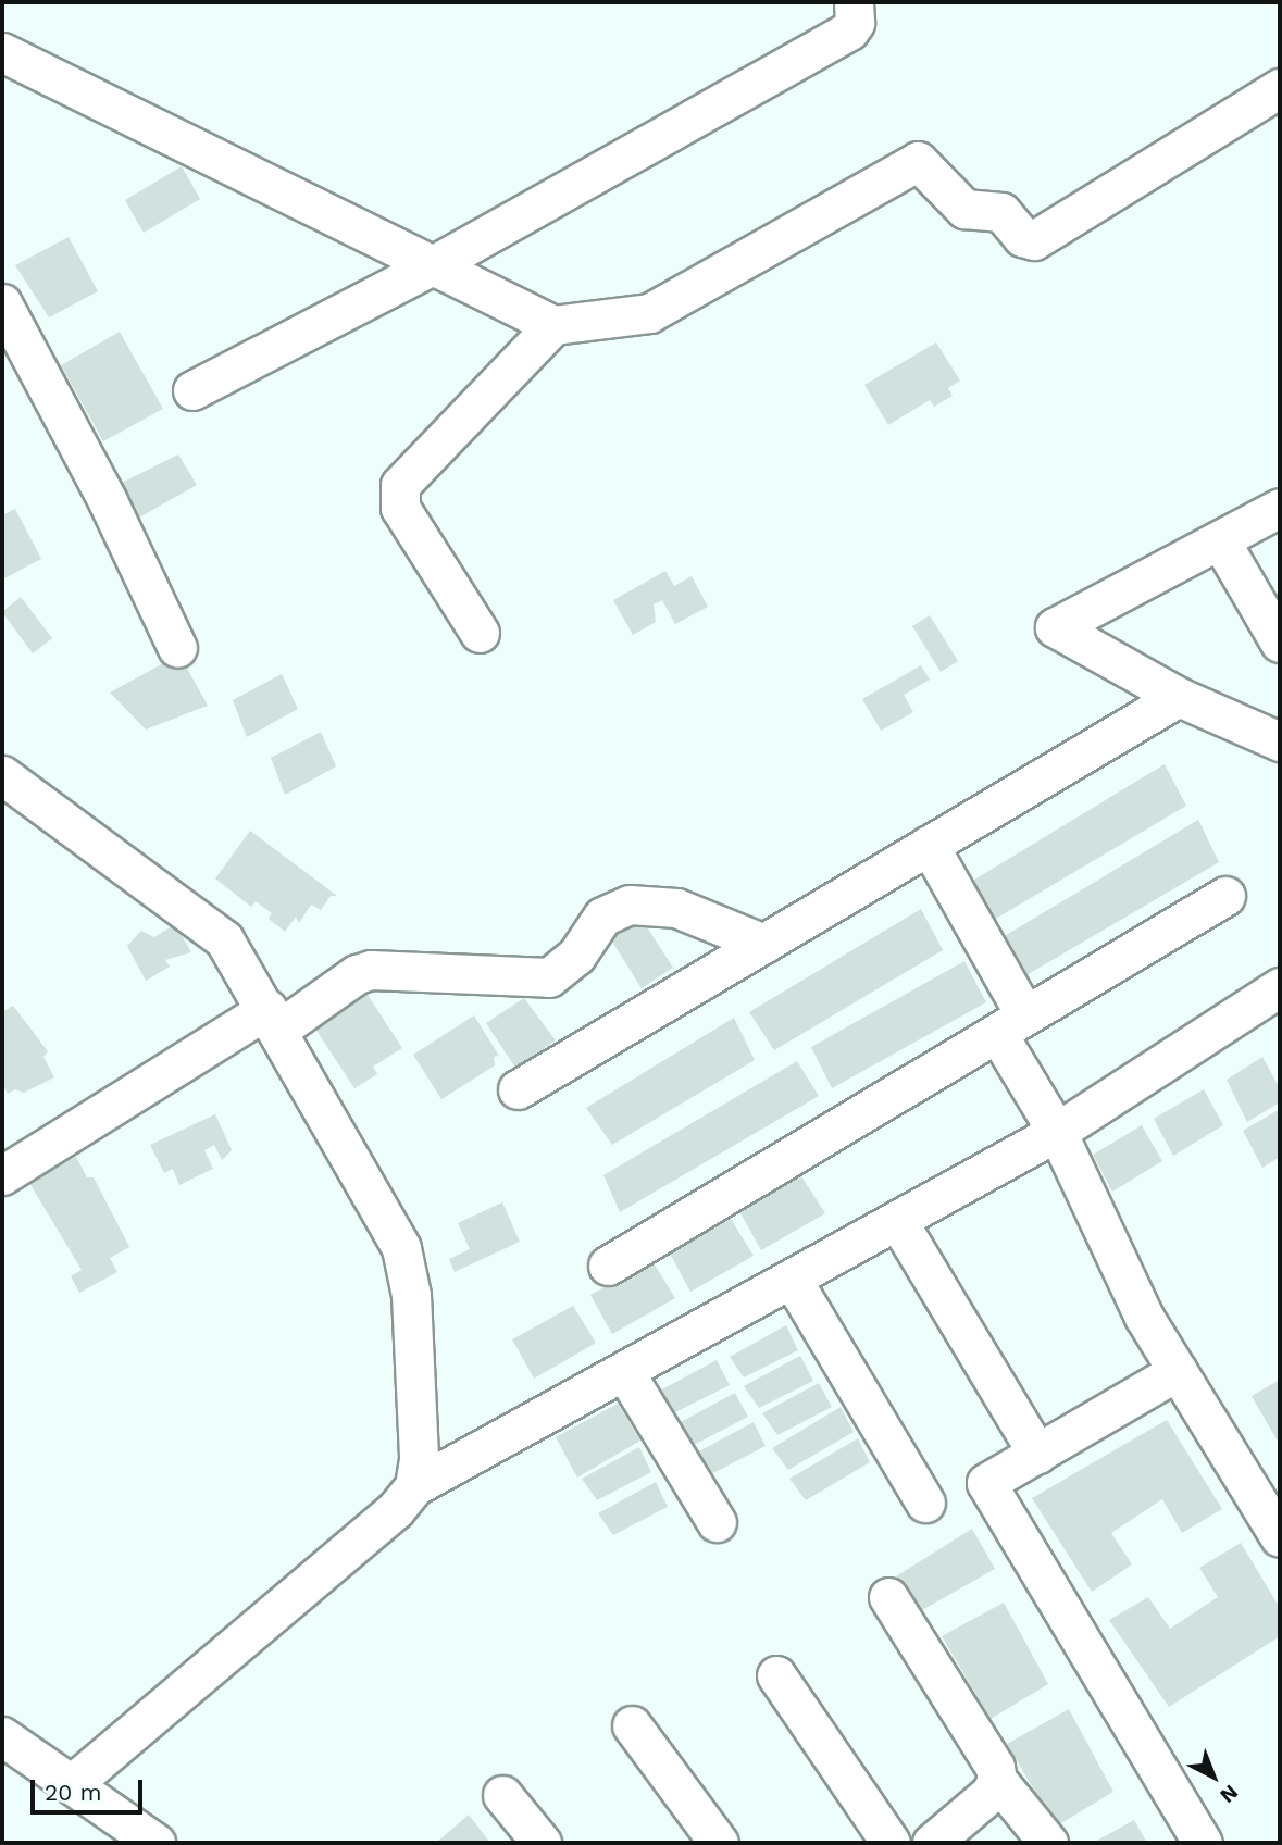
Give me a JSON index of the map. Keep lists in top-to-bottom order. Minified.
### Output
{"scale_bar":"20 m","north":"bottom right"}
